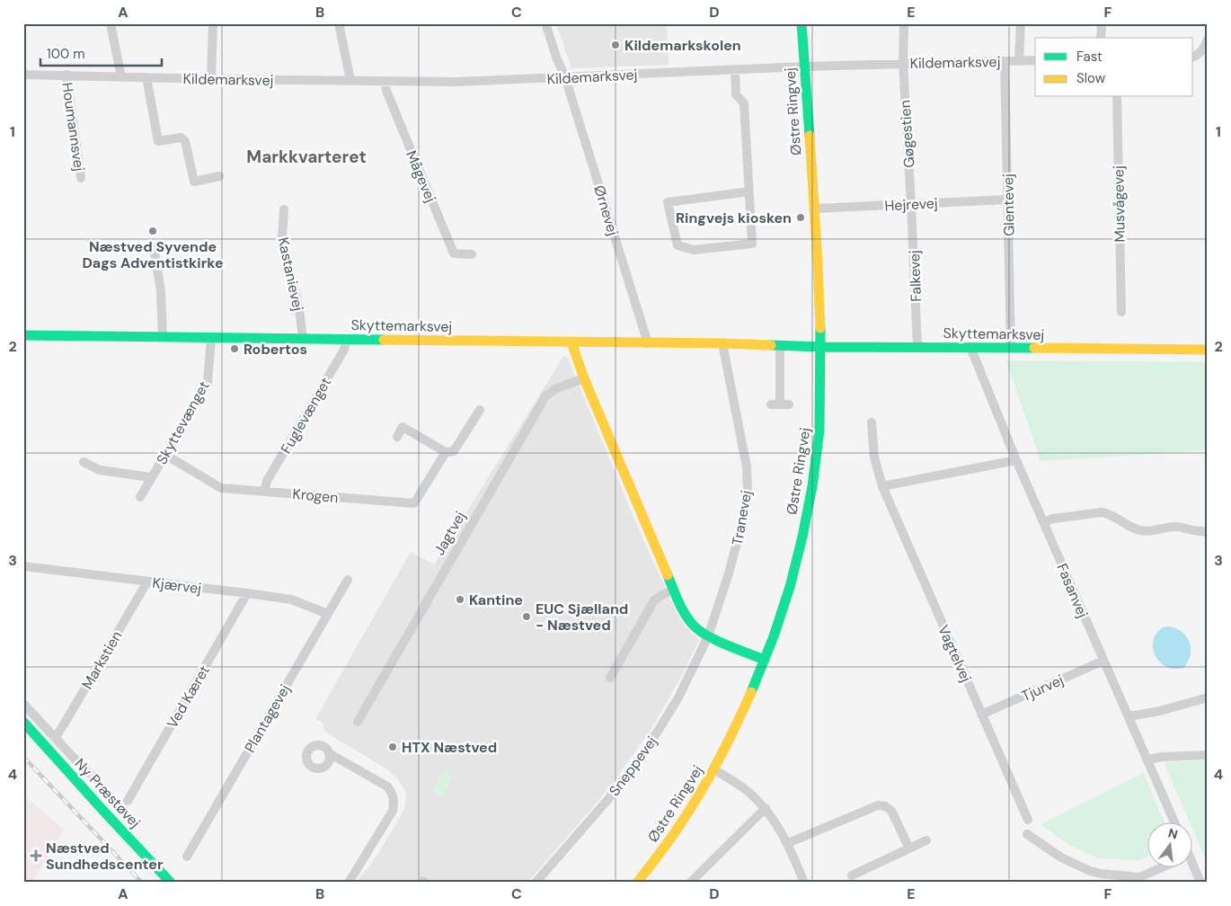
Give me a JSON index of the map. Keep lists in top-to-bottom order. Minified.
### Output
{"streets":{"street":["Kildemarksvej","Østre Ringvej","Houmannsvej","Gøgestien","Mågevej","Hejrevej","Musvågevej","Glentevej","Ørnevej","Kastanievej","Falkevej","Skyttemarksvej","Fuglevænget","Skyttevænget","Krogen","Tranevej","Jagtvej","Kjærvej","Fasanvej","Vagtelvej","Markstien","Tjurvej","Ved Kæret","Plantagevej","Sneppevej","Ny Præstøvej"]},"crossings":[["Kildemarksvej","Østre Ringvej"],["Kildemarksvej","Houmannsvej"],["Kildemarksvej","Gøgestien"],["Kildemarksvej","Mågevej"],["Kildemarksvej","Glentevej"],["Kildemarksvej","Ørnevej"],["Østre Ringvej","Hejrevej"],["Østre Ringvej","Skyttemarksvej"],["Gøgestien","Hejrevej"],["Gøgestien","Falkevej"],["Hejrevej","Glentevej"],["Hejrevej","Falkevej"],["Glentevej","Skyttemarksvej"],["Ørnevej","Skyttemarksvej"],["Kastanievej","Skyttemarksvej"],["Falkevej","Skyttemarksvej"],["Skyttemarksvej","Fuglevænget"],["Skyttemarksvej","Skyttevænget"],["Skyttemarksvej","Tranevej"],["Skyttemarksvej","Fasanvej"],["Fuglevænget","Krogen"],["Skyttevænget","Krogen"],["Tranevej","Sneppevej"],["Kjærvej","Markstien"],["Kjærvej","Ved Kæret"],["Kjærvej","Plantagevej"],["Fasanvej","Tjurvej"],["Vagtelvej","Tjurvej"]],"districts":["Markkvarteret"],"places":{"other":["Kildemarkskolen","Ringvejs kiosken","Næstved Syvende Dags Adventistkirke","Robertos","Kantine","EUC Sjælland - Næstved","HTX Næstved"],"health":["Næstved Sundhedscenter"]},"legend":["Fast","Slow"],"scale_bar":"100 m","north":"top","grid":{"columns":["A","B","C","D","E","F"],"rows":["1","2","3","4"]}}
